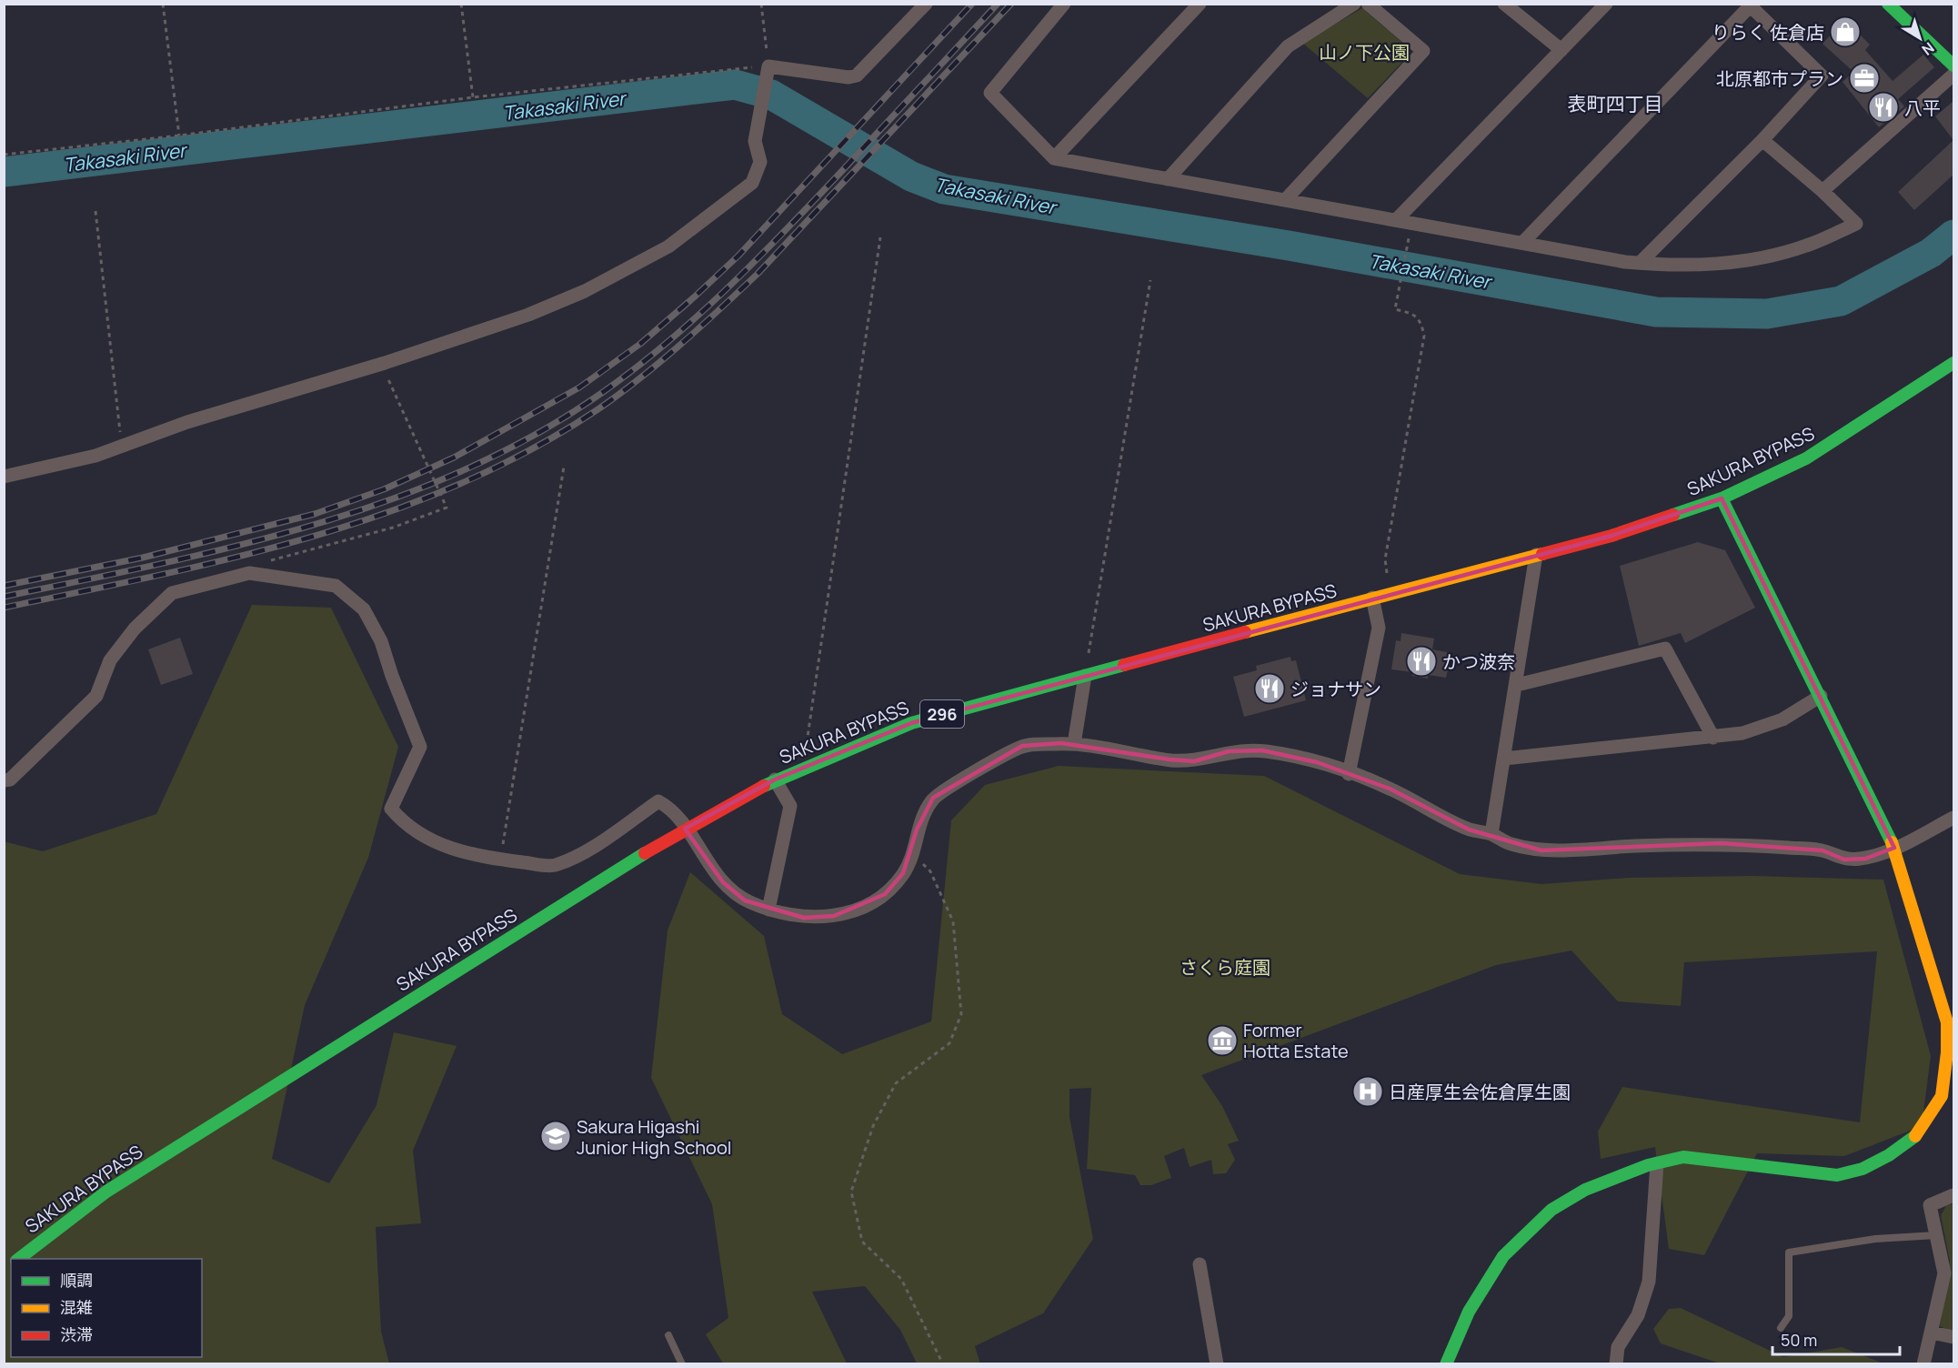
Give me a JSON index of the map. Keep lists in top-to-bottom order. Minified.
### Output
{"streets":{"main road":["SAKURA BYPASS","296"]},"districts":["表町四丁目"],"water":["Takasaki River"],"parks":["山ノ下公園","さくら庭園"],"places":{"shop":["りらく 佐倉店"],"office":["北原都市プラン"],"restaurant":["八平","かつ波奈","ジョナサン"],"museum":["Former Hotta Estate"],"hospital":["日産厚生会佐倉厚生園"],"school or university":["Sakura Higashi Junior High School"]},"legend":["順調","混雑","渋滞"],"scale_bar":"50 m","north":"bottom right"}
